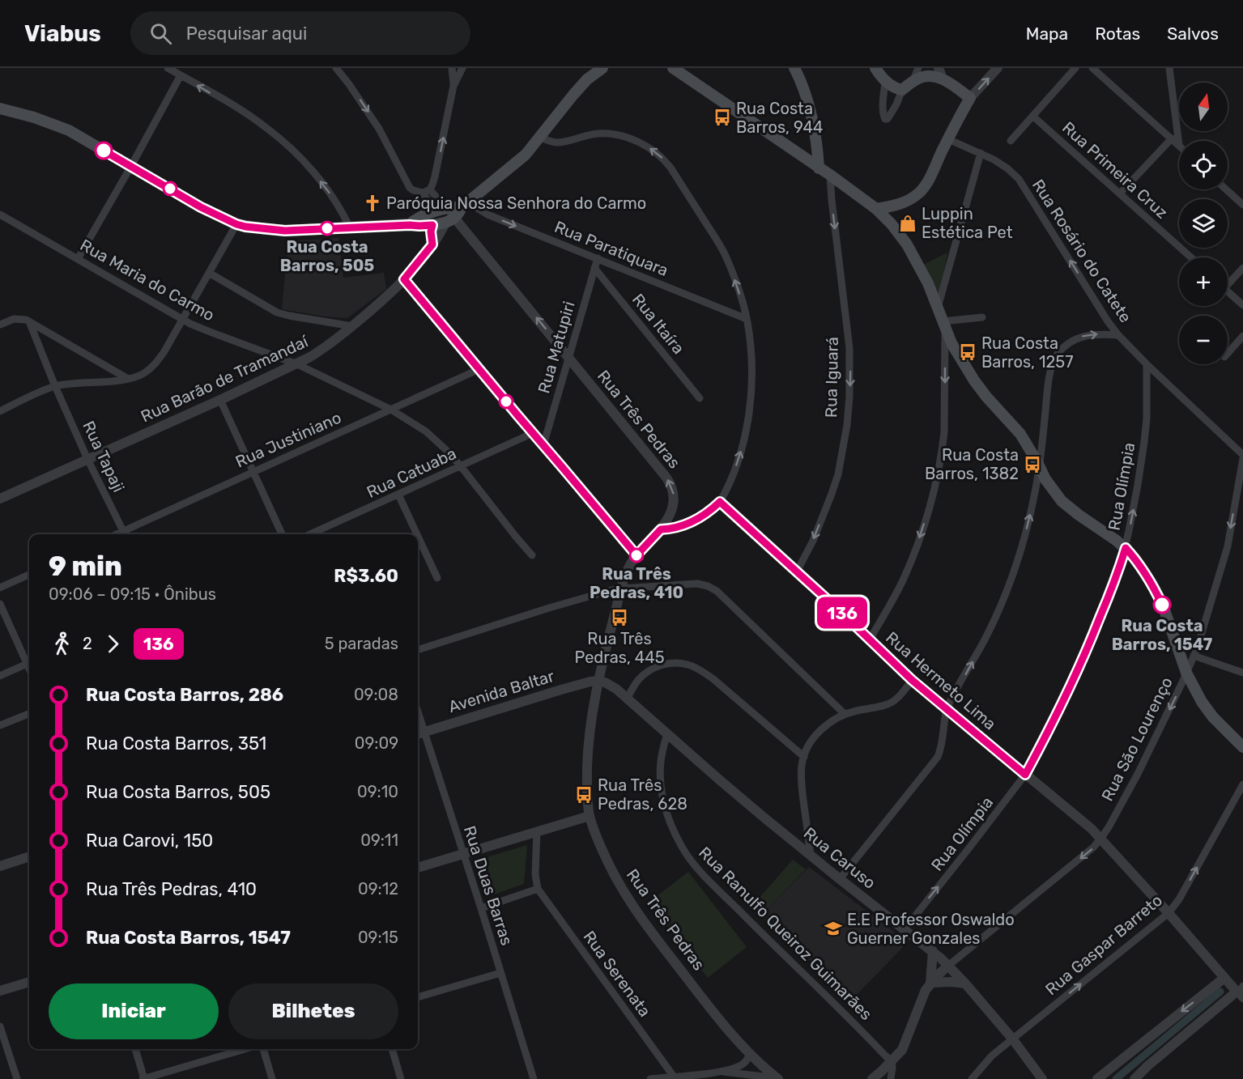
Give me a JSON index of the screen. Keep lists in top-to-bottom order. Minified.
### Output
{"streets":{"street":["Rua Primeira Cruz","Rua Paratiquara","Rua Rosário do Catete","Rua Maria do Carmo","Rua Itaíra","Rua Matupiri","Rua Iguará","Rua Barão de Tramandaí","Rua Três Pedras","Rua Justiniano","Rua Tapaji","Rua Catuaba","Rua Olímpia","Rua Hermeto Lima","Avenida Baltar","Rua São Lourenço","Rua Caruso","Rua Duas Barras","Rua Ranulfo Queiroz Guimarães","Rua Gaspar Barreto","Rua Serenata"]},"crossings":[["Rua Paratiquara","Rua Matupiri"],["Rua Rosário do Catete","Rua Olímpia"],["Rua Rosário do Catete","Rua São Lourenço"],["Rua Maria do Carmo","Rua Barão de Tramandaí"],["Rua Maria do Carmo","Rua Justiniano"],["Rua Maria do Carmo","Rua Catuaba"],["Rua Itaíra","Rua Matupiri"],["Rua Matupiri","Rua Três Pedras"],["Rua Iguará","Rua Hermeto Lima"],["Rua Barão de Tramandaí","Rua Três Pedras"],["Rua Barão de Tramandaí","Rua Tapaji"],["Rua Três Pedras","Avenida Baltar"],["Rua Três Pedras","Rua Caruso"],["Rua Olímpia","Rua Hermeto Lima"],["Rua Olímpia","Rua Caruso"],["Rua Hermeto Lima","Rua São Lourenço"],["Rua Hermeto Lima","Rua Gaspar Barreto"],["Avenida Baltar","Rua Caruso"],["Avenida Baltar","Rua Duas Barras"],["Rua São Lourenço","Rua Caruso"],["Rua Caruso","Rua Ranulfo Queiroz Guimarães"],["Rua Caruso","Rua Gaspar Barreto"]],"one_way":["Rua Paratiquara","Rua Rosário do Catete","Rua Iguará","Rua Olímpia","Rua São Lourenço","Rua Gaspar Barreto"],"places":{"bus stop":["Rua Costa Barros, 944","Rua Costa Barros, 1257","Rua Costa Barros, 1382","Rua Três Pedras, 445","Rua Três Pedras, 628"],"church":["Paróquia Nossa Senhora do Carmo"],"shop":["Luppin Estética Pet"],"other":["Rua Costa Barros, 505","Rua Três Pedras, 410","Rua Costa Barros, 1547"],"school or university":["E.E Professor Oswaldo Guerner Gonzales"]},"lines":["bus line 136"],"north":"top","page":{"header":"Viabus","search":"Pesquisar aqui","nav":["Mapa","Rotas","Salvos"],"on_map":"136","map_buttons":["+","−"],"heading":["9 min","09:06 – 09:15 · Ônibus","R$3.60"],"legs":["2","136","5 paradas"],"list":[{"name":"Rua Costa Barros, 286","value":"09:08"},{"name":"Rua Costa Barros, 351","value":"09:09"},{"name":"Rua Costa Barros, 505","value":"09:10"},{"name":"Rua Carovi, 150","value":"09:11"},{"name":"Rua Três Pedras, 410","value":"09:12"},{"name":"Rua Costa Barros, 1547","value":"09:15"}],"buttons":["Iniciar","Bilhetes"]}}
